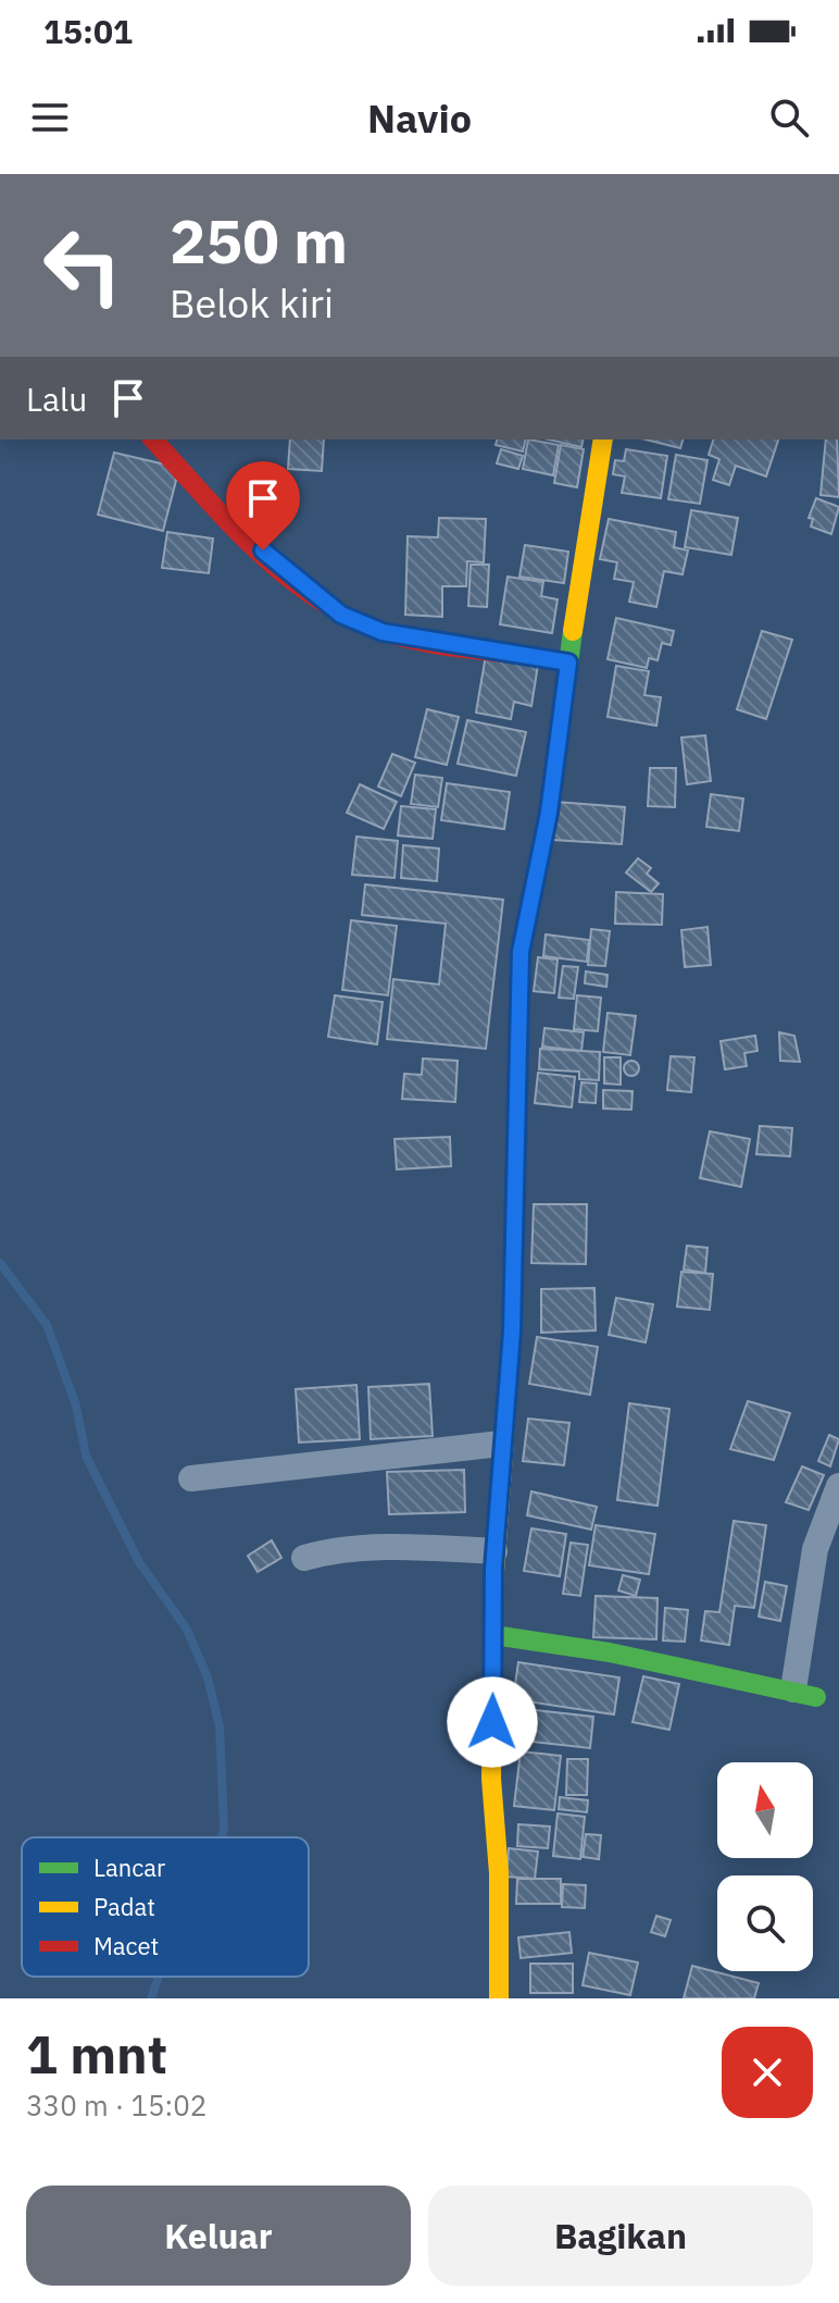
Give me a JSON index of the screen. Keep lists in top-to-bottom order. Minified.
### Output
{"legend":["Lancar","Padat","Macet"],"north":"top","page":{"status":"15:01","header":"Navio","turn":["250 m","Belok kiri"],"then":"Lalu","heading":["1 mnt","330 m · 15:02"],"buttons":["Keluar","Bagikan"]}}
